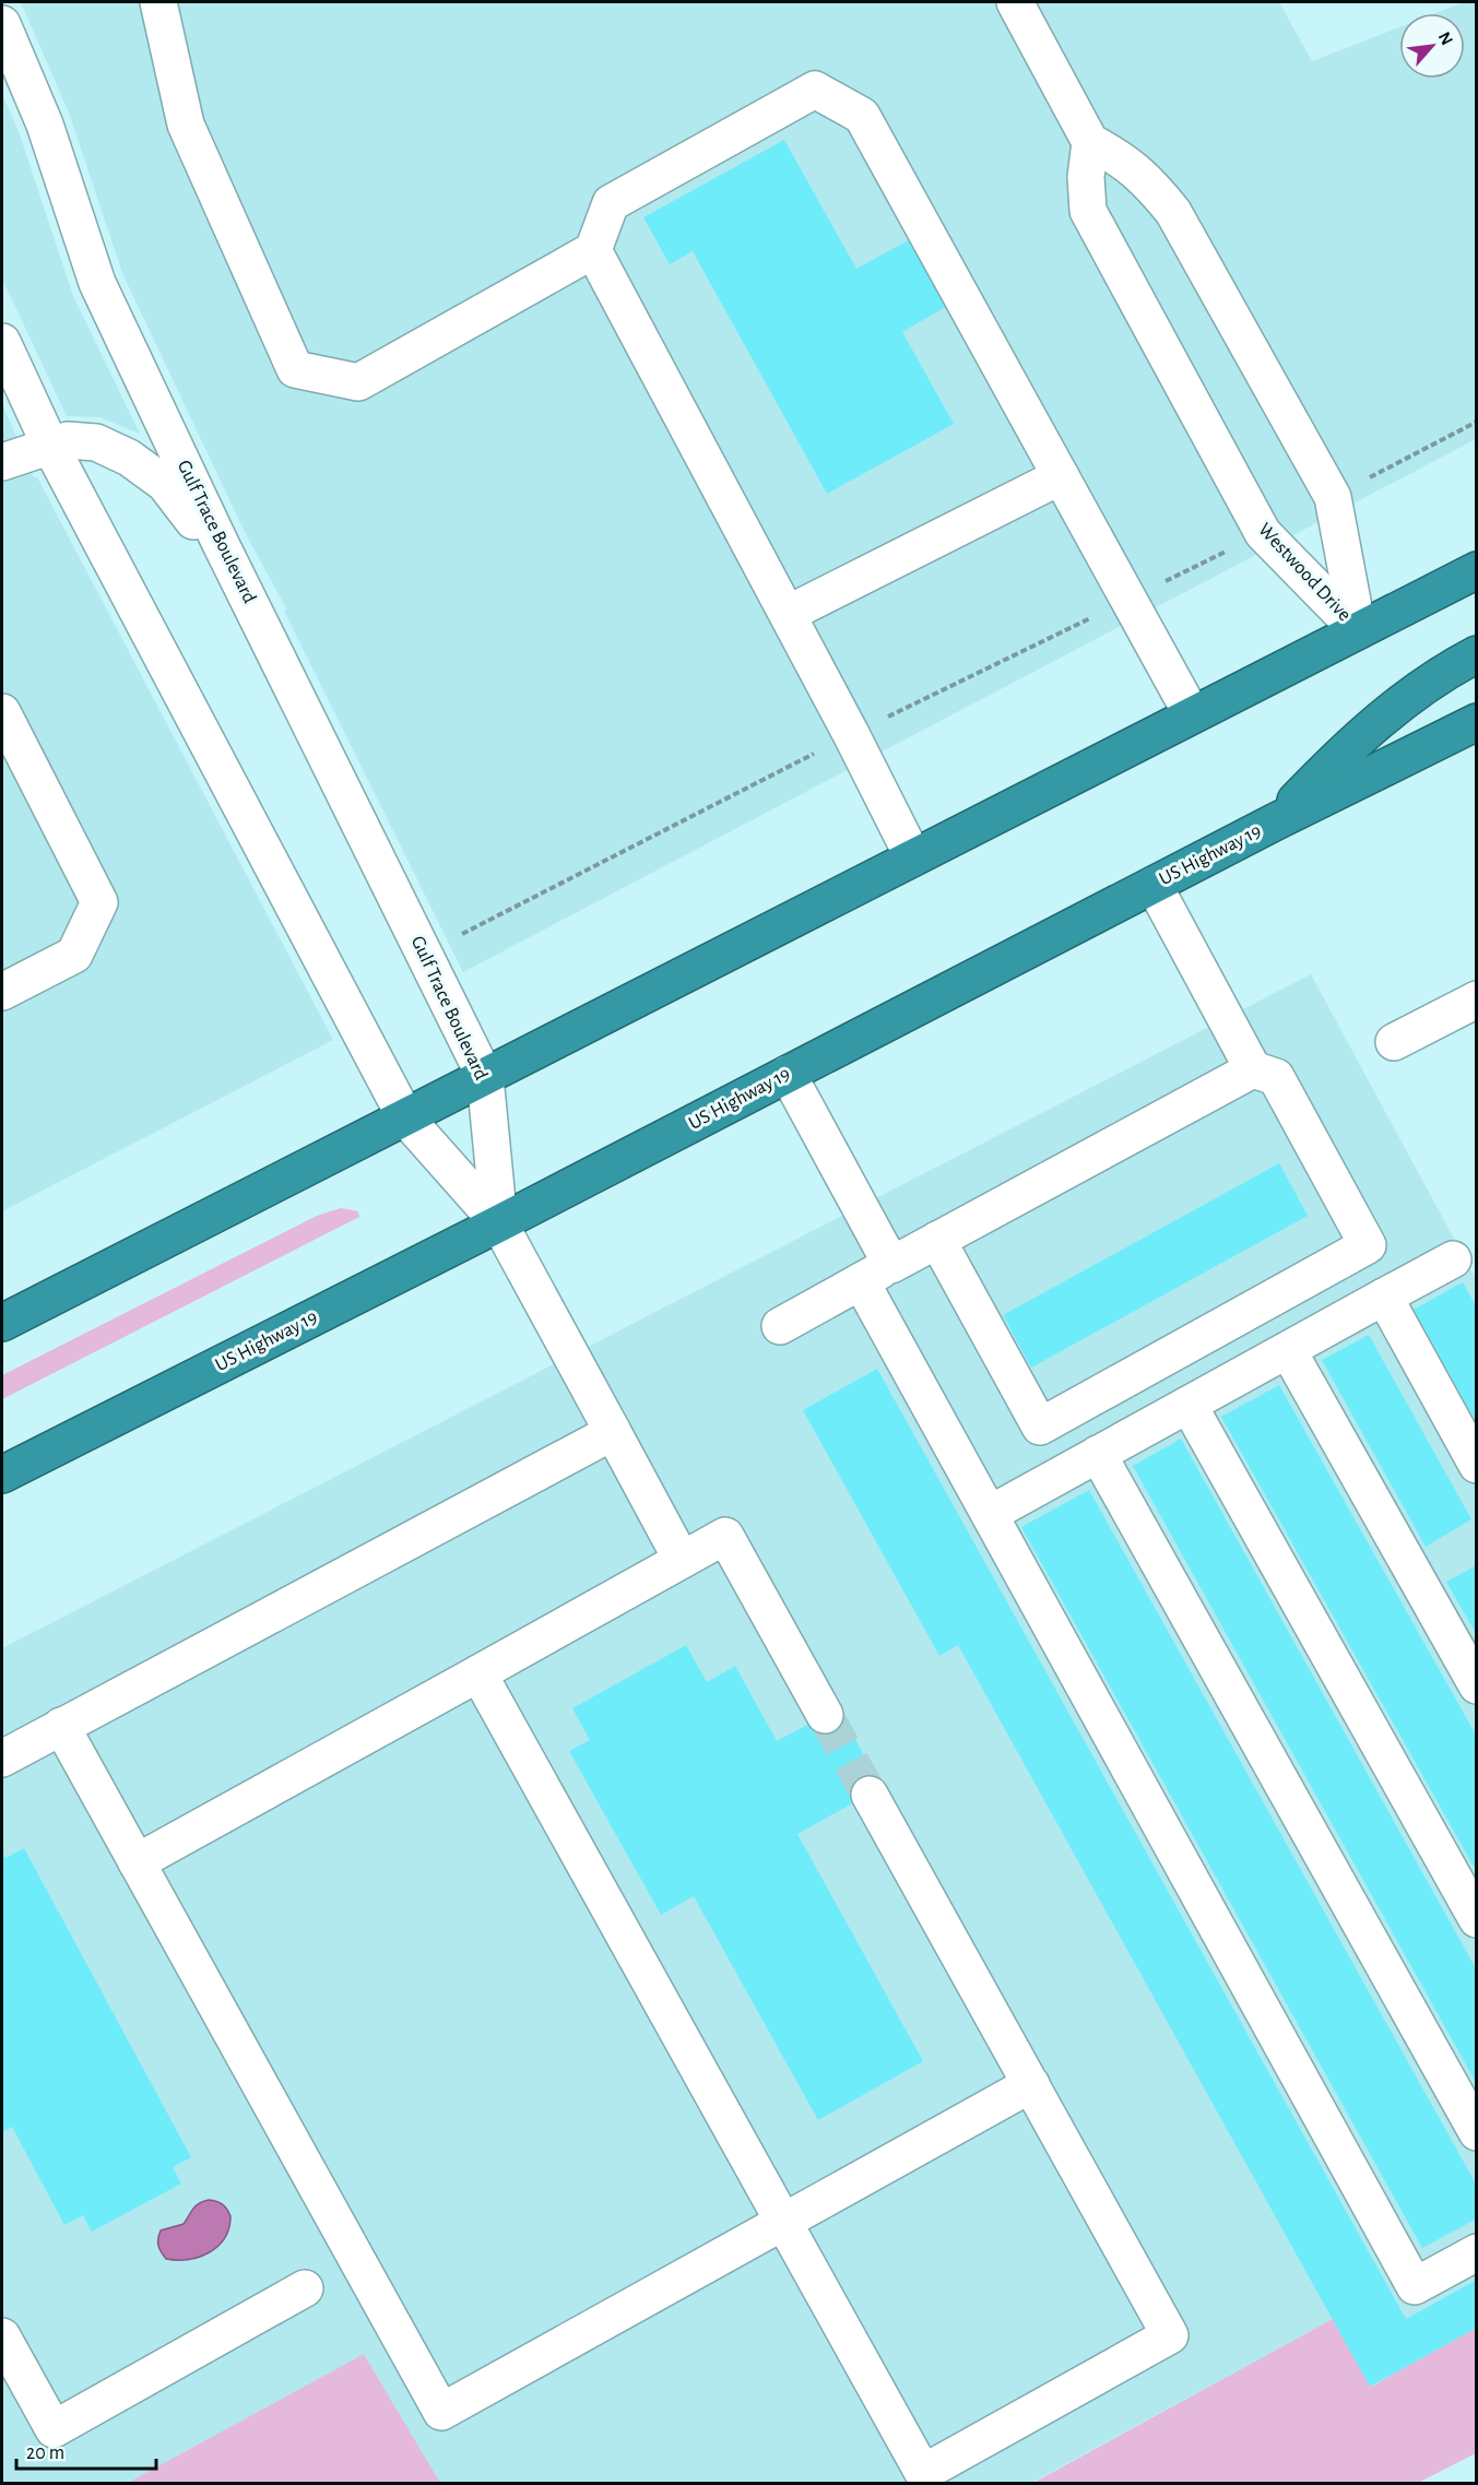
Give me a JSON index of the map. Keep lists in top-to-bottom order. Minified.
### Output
{"streets":{"highway":["US Highway 19"],"street":["Gulf Trace Boulevard","Westwood Drive"]},"crossings":[["Gulf Trace Boulevard","US Highway 19"]],"scale_bar":"20 m","north":"top right"}
